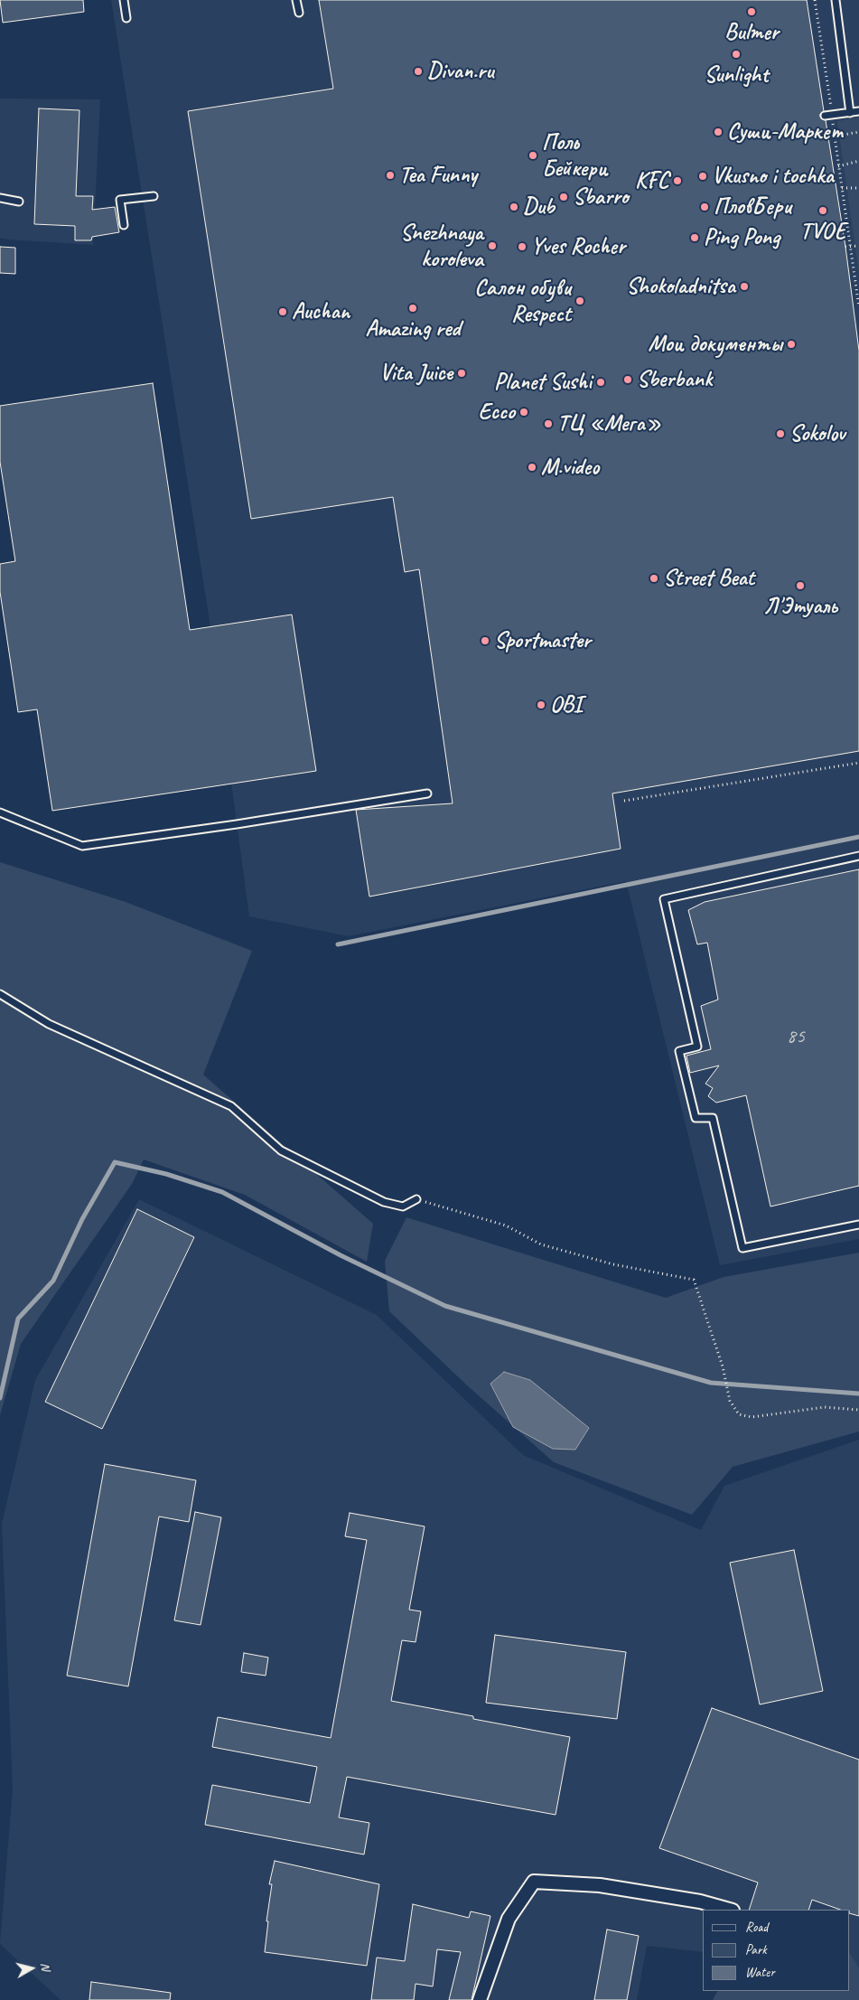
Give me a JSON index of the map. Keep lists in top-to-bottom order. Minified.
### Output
{"places":["Bulmer","Sunlight","Divan.ru","Суши-Маркет","Поль Бейкери","Tea Funny","Vkusno i tochka","KFC","Sbarro","Dub","ПловБери","TVOE","Ping Pong","Snezhnaya koroleva","Yves Rocher","Shokoladnitsa","Салон обуви Respect","Amazing red","Auchan","Мои документы","Vita Juice","Sberbank","Planet Sushi","Ecco","ТЦ «Мега»","Sokolov","M.video","Street Beat","Л'Этуаль","Sportmaster","OBI"],"house_numbers":["85"],"legend":["Road","Park","Water"],"north":"right"}
